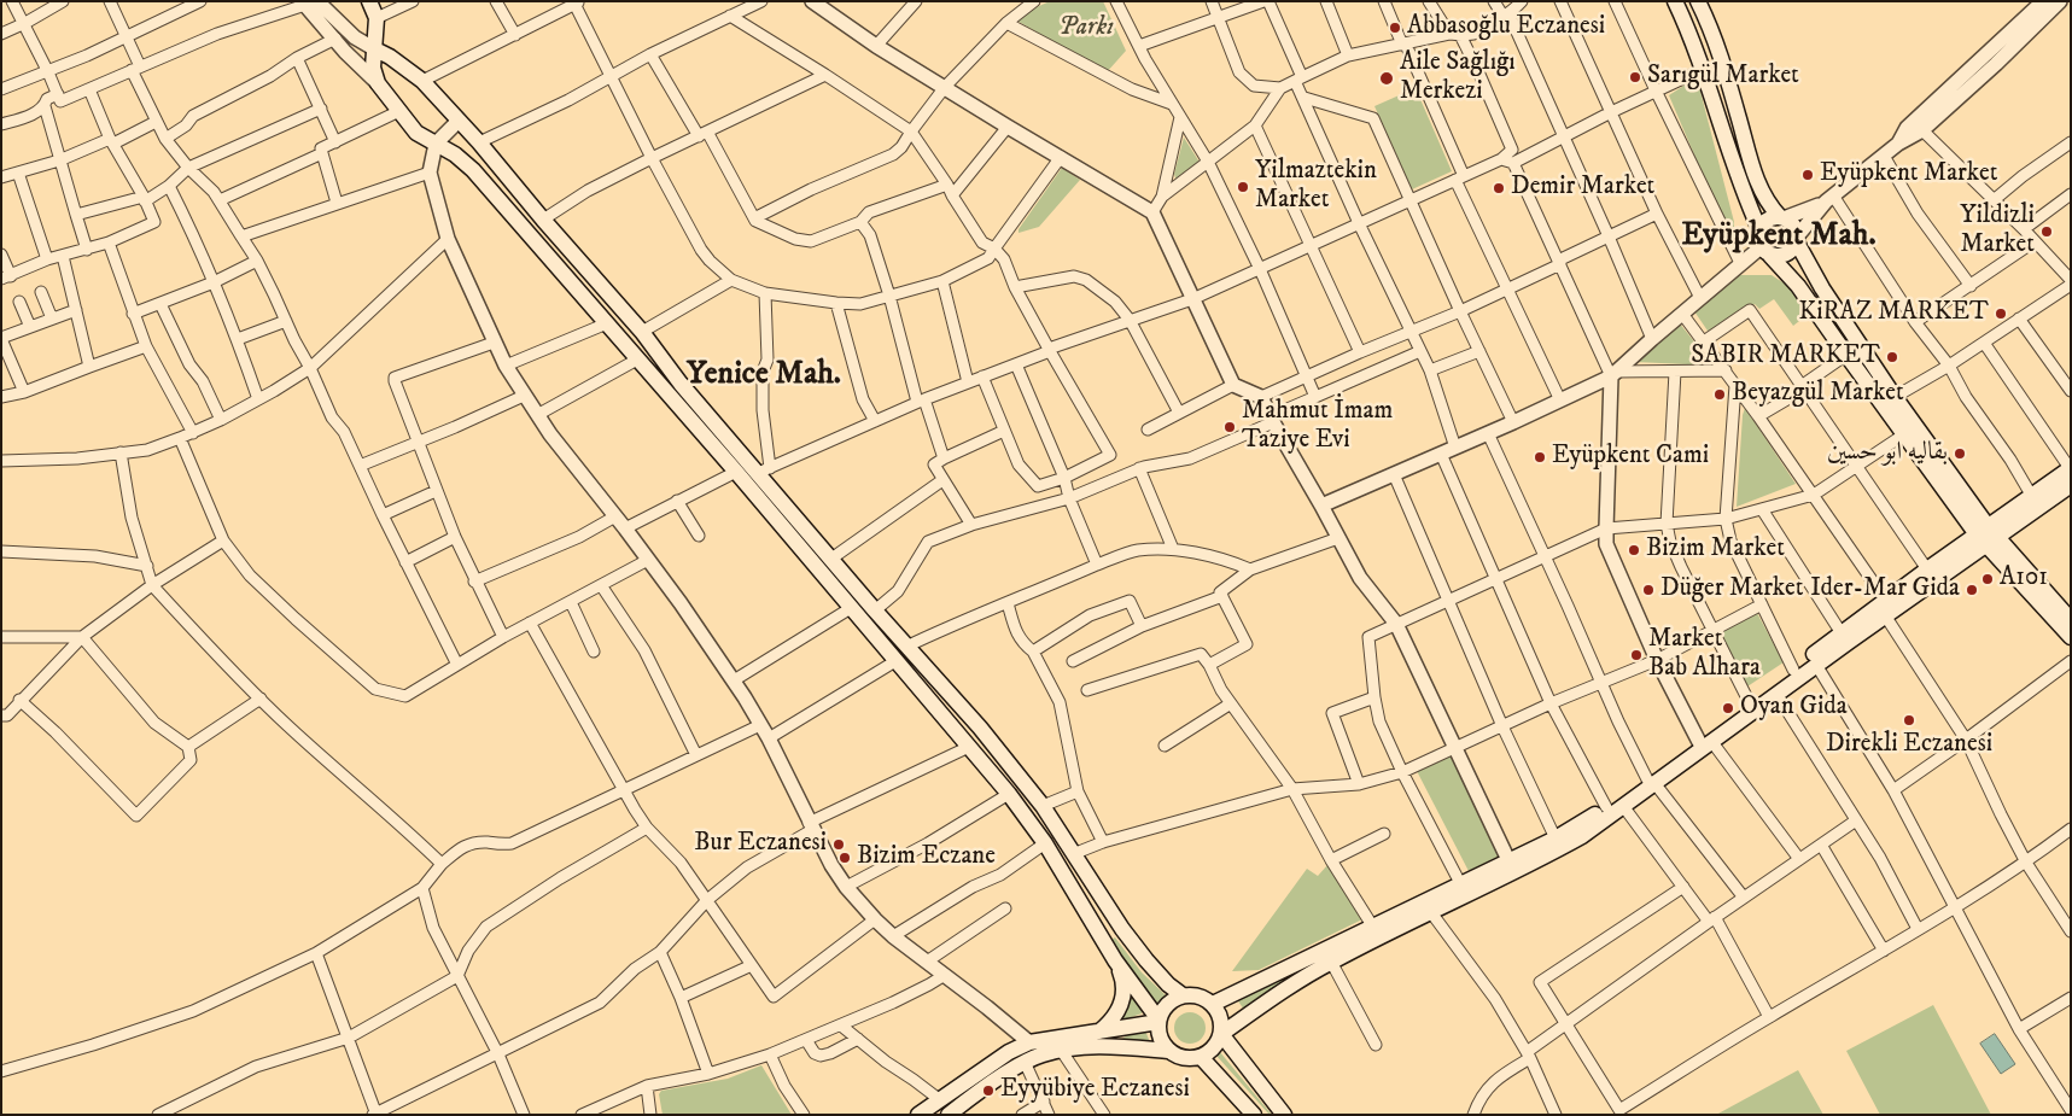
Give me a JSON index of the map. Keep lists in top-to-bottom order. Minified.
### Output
{"districts":["Eyüpkent Mah.","Yenice Mah."],"parks":["Parkı"],"places":["Abbasoğlu Eczanesi","Sarıgül Market","Aile Sağlığı Merkezi","Eyüpkent Market","Yilmaztekin Market","Demir Market","Yildizli Market","KiRAZ MARKET","SABIR MARKET","Beyazgül Market","Mahmut İmam Taziye Evi","بقاليه ابو حسين","Eyüpkent Cami","Bizim Market","A101","Düğer Market","Ider-Mar Gida","Market Bab Alhara","Oyan Gida","Direkli Eczanesi","Bur Eczanesi","Bizim Eczane","Eyyübiye Eczanesi"]}
